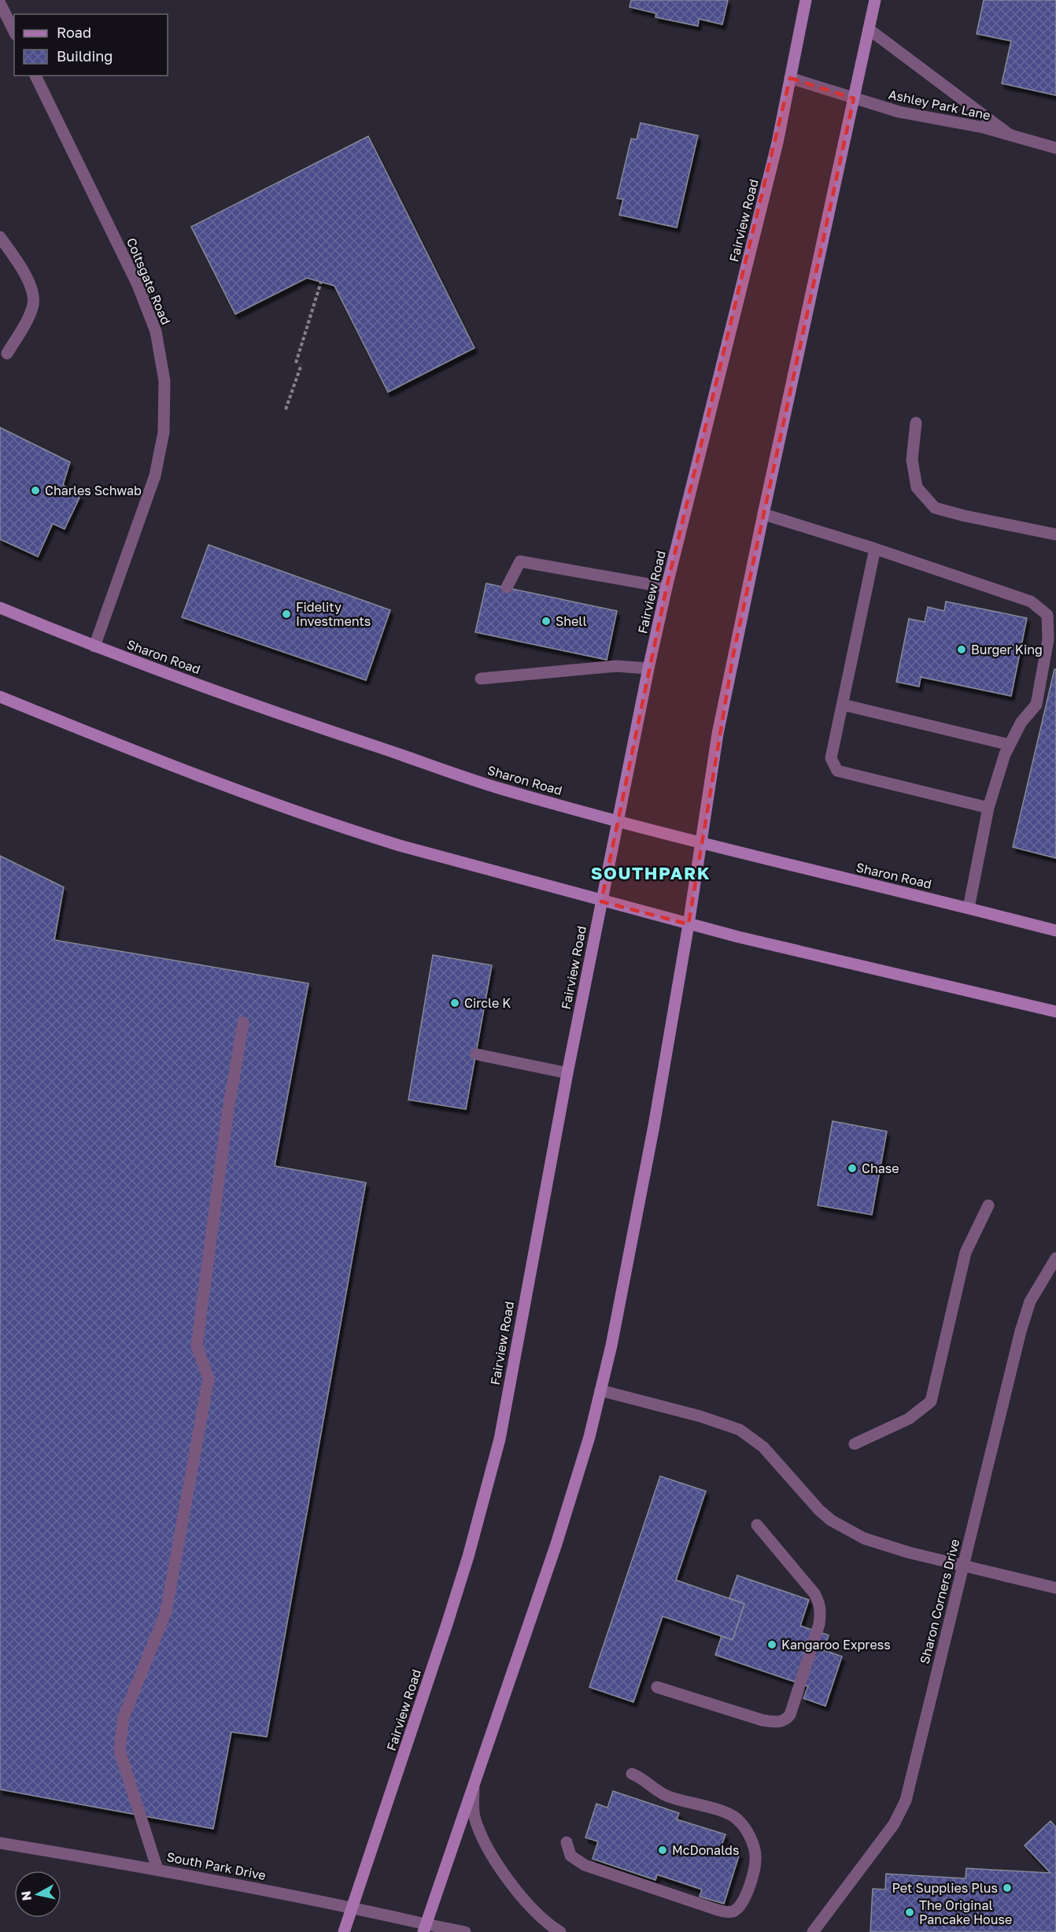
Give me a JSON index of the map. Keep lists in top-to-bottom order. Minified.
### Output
{"streets":{"main road":["Fairview Road","Sharon Road"],"street":["Ashley Park Lane","Coltsgate Road","Sharon Corners Drive","South Park Drive"]},"crossings":[["Ashley Park Lane","Fairview Road"],["Fairview Road","Sharon Road"],["Fairview Road","South Park Drive"],["Coltsgate Road","Sharon Road"]],"districts":["SOUTHPARK"],"places":["Charles Schwab","Fidelity Investments","Shell","Burger King","Circle K","Chase","Kangaroo Express","McDonalds","Pet Supplies Plus","The Original Pancake House"],"legend":["Road","Building"],"north":"left"}
